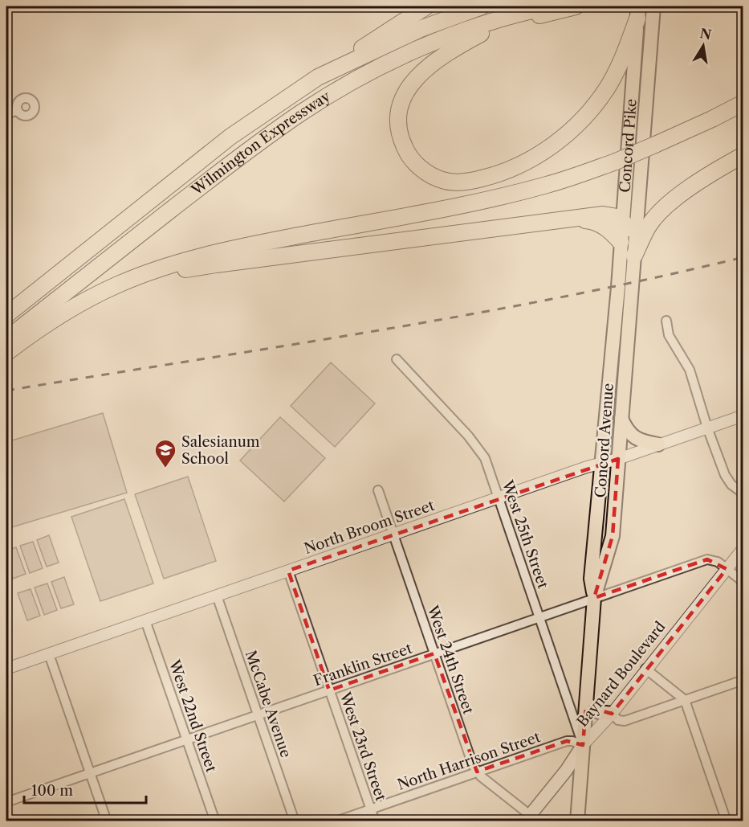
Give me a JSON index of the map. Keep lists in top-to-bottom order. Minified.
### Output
{"streets":{"highway":["Wilmington Expressway"],"main road":["Concord Pike","Concord Avenue","Baynard Boulevard"],"street":["North Broom Street","West 25th Street","West 24th Street","Franklin Street","McCabe Avenue","West 22nd Street","West 23rd Street","North Harrison Street"]},"crossings":[["Concord Pike","Concord Avenue"],["Concord Avenue","North Broom Street"],["Concord Avenue","West 25th Street"],["Concord Avenue","Franklin Street"],["Concord Avenue","Baynard Boulevard"],["Concord Avenue","North Harrison Street"],["North Broom Street","West 25th Street"],["North Broom Street","West 24th Street"],["North Broom Street","McCabe Avenue"],["North Broom Street","West 22nd Street"],["North Broom Street","West 23rd Street"],["West 25th Street","Franklin Street"],["West 25th Street","Baynard Boulevard"],["West 25th Street","North Harrison Street"],["West 24th Street","Franklin Street"],["West 24th Street","North Harrison Street"],["Franklin Street","Baynard Boulevard"],["Franklin Street","McCabe Avenue"],["Franklin Street","West 22nd Street"],["Franklin Street","West 23rd Street"],["Baynard Boulevard","North Harrison Street"],["West 23rd Street","North Harrison Street"]],"places":{"school or university":["Salesianum School"]},"scale_bar":"100 m","north":"top"}
